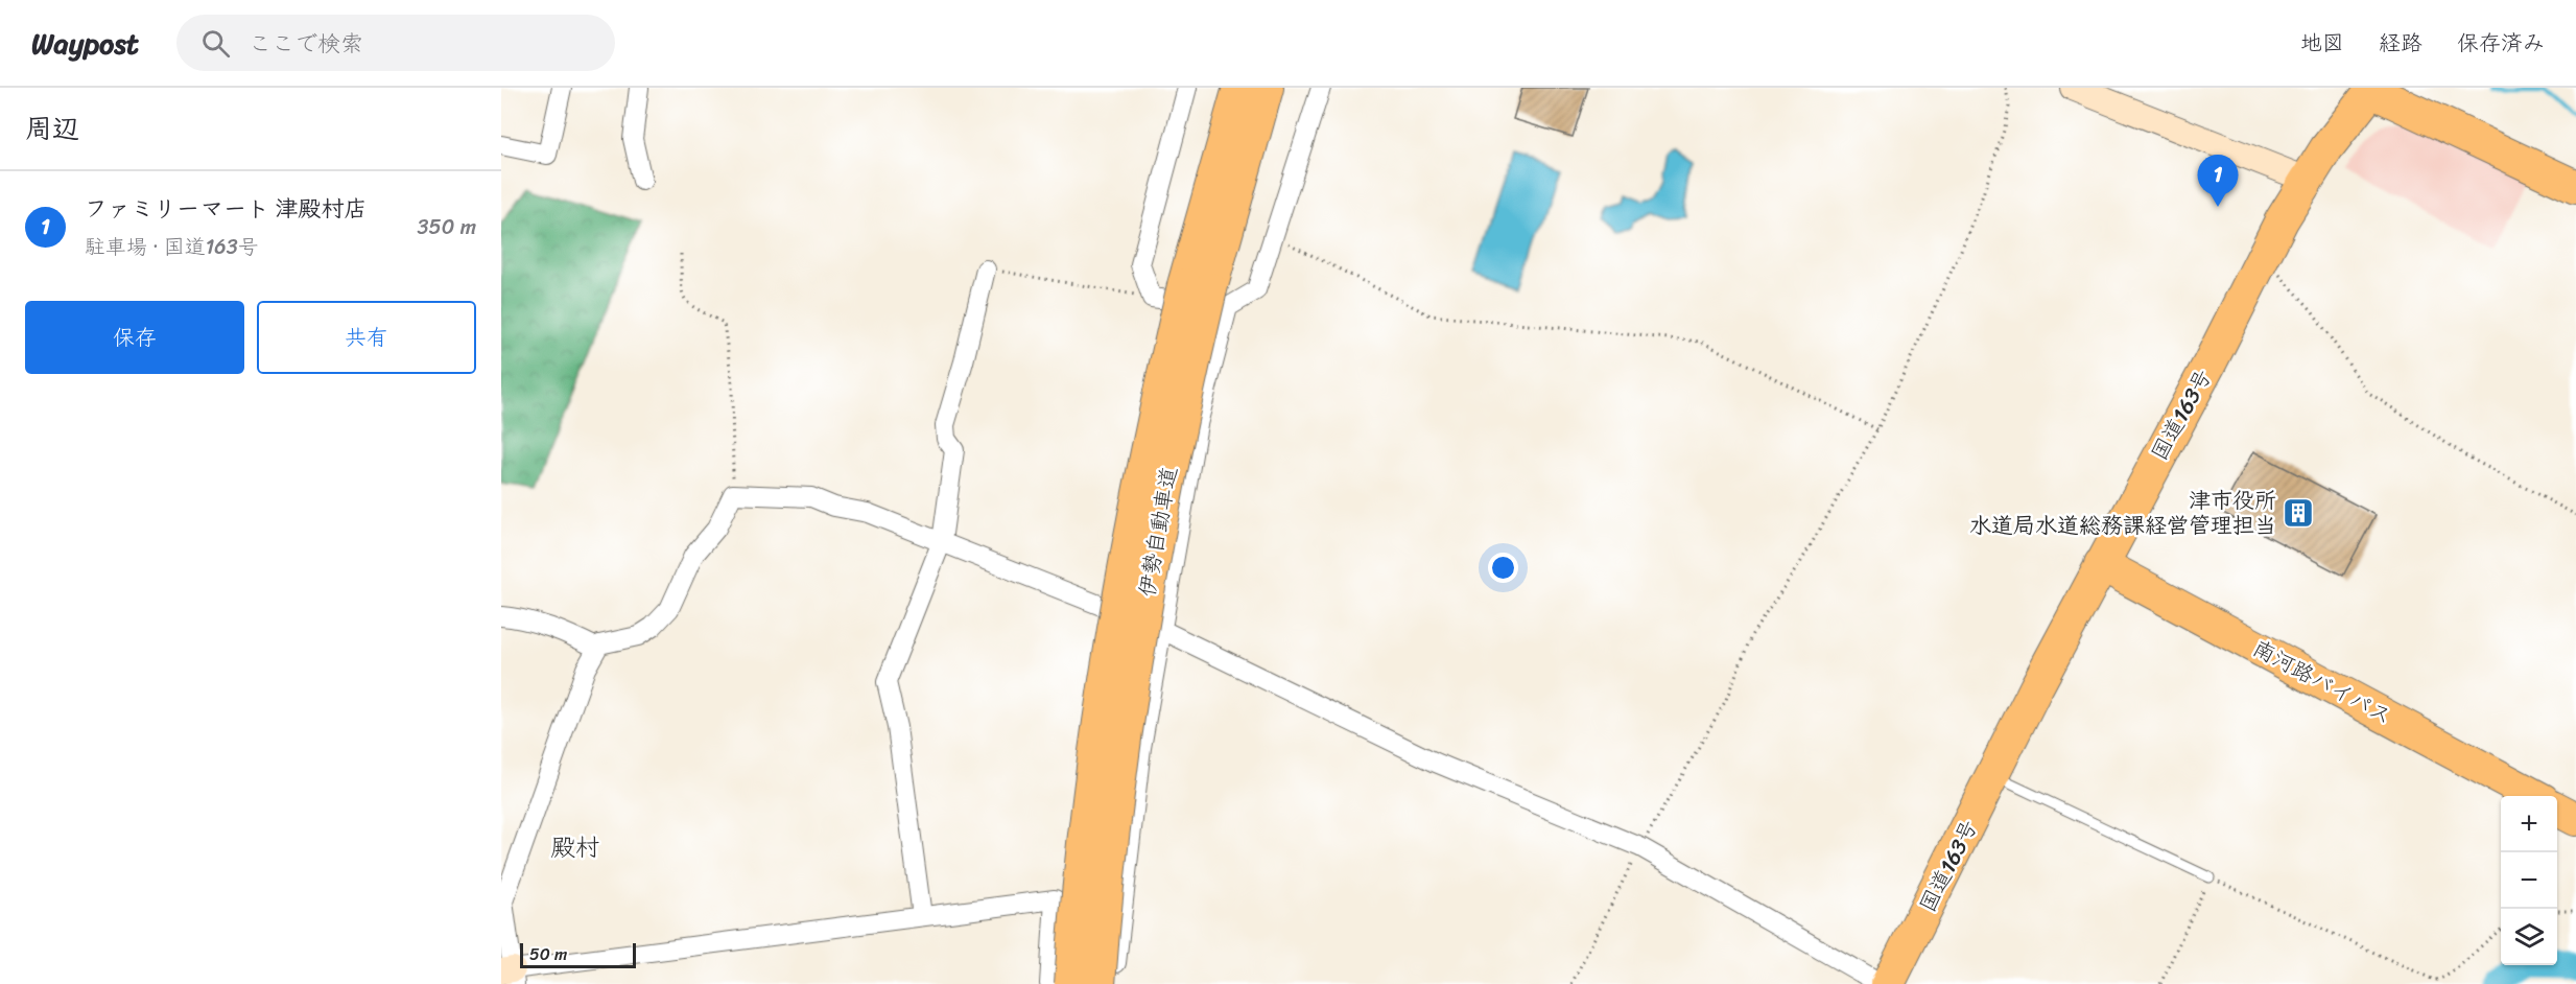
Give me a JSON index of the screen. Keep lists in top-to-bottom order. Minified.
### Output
{"streets":{"highway":["国道163号","伊勢自動車道","南河路バイパス"]},"crossings":[["国道163号","南河路バイパス"]],"districts":["殿村"],"places":{"building":["津市役所 水道局水道総務課経営管理担当"]},"scale_bar":"50 m","page":{"header":"Waypost","search":"ここで検索","nav":["地図","経路","保存済み"],"heading":"周辺","pins":"1","list":[{"mark":"1","name":"ファミリーマート 津殿村店","note":"駐車場 · 国道163号","value":"350 m"}],"buttons":["保存","共有"],"map_buttons":["+","−"],"scale":"50 m"}}
